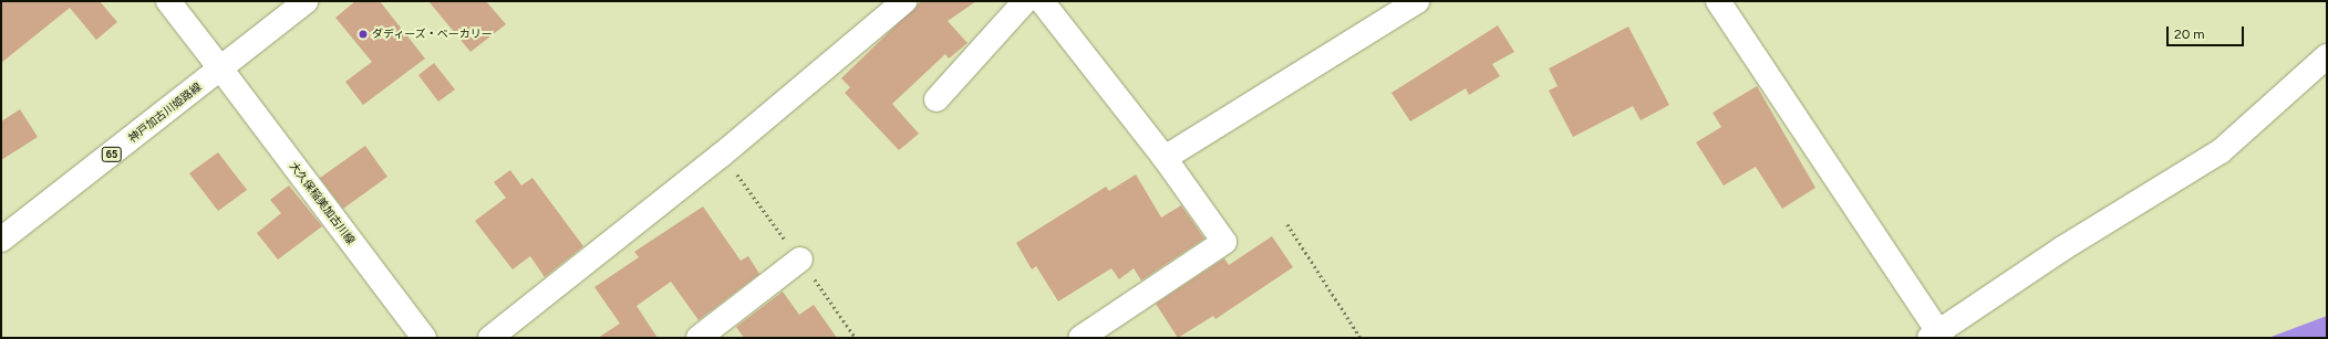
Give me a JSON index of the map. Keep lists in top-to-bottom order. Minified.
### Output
{"streets":{"street":["神戸加古川姫路線","65","大久保稲美加古川線"]},"crossings":[["神戸加古川姫路線","大久保稲美加古川線"]],"places":["ダディーズ・ベーカリー"],"scale_bar":"20 m"}
